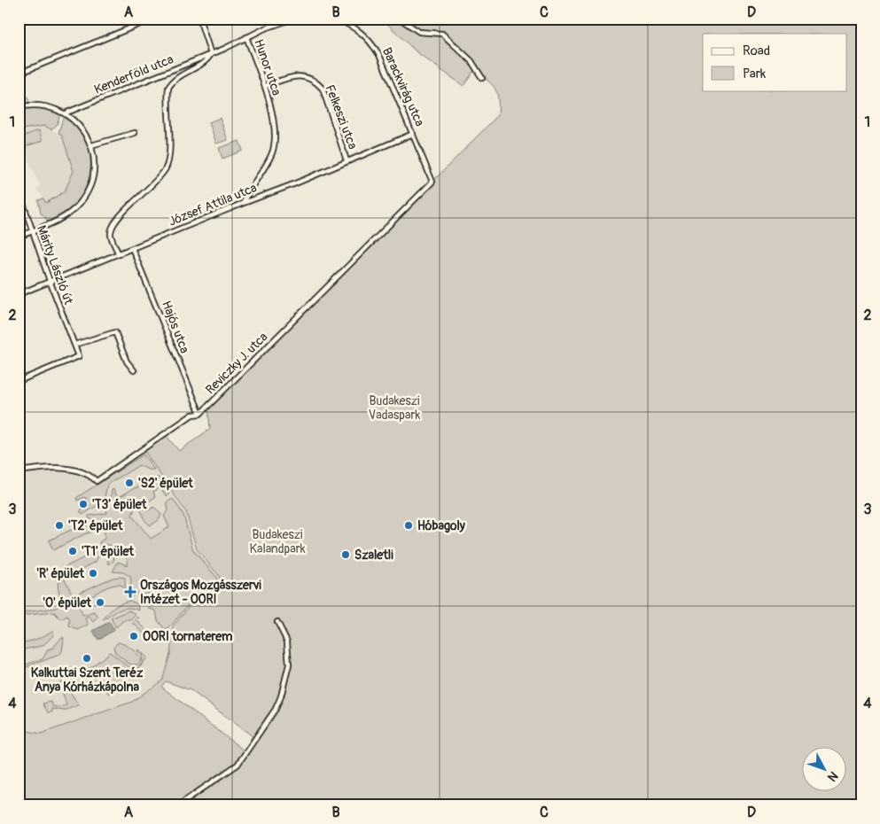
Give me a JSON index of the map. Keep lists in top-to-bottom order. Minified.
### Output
{"streets":{"street":["Hunor utca","Kenderföld utca","Barackvirág utca","Felkeszi utca","József Attila utca","Márity László út","Hajós utca","Reviczky J. utca"]},"crossings":[["Hunor utca","Felkeszi utca"],["Hunor utca","József Attila utca"],["Barackvirág utca","József Attila utca"],["Barackvirág utca","Reviczky J. utca"],["Felkeszi utca","József Attila utca"],["József Attila utca","Márity László út"],["József Attila utca","Hajós utca"],["Hajós utca","Reviczky J. utca"]],"parks":["Budakeszi Vadaspark","Budakeszi Kalandpark"],"places":{"other":["'S2' épület","'T3' épület","'T2' épület","Hóbagoly","'T1' épület","Szaletli","'R' épület","'O' épület","OORI tornaterem","Kalkuttai Szent Teréz Anya Kórházkápolna"],"health":["Országos Mozgásszervi Intézet - OORI"]},"legend":["Road","Park"],"north":"bottom right","grid":{"columns":["A","B","C","D"],"rows":["1","2","3","4"]}}
